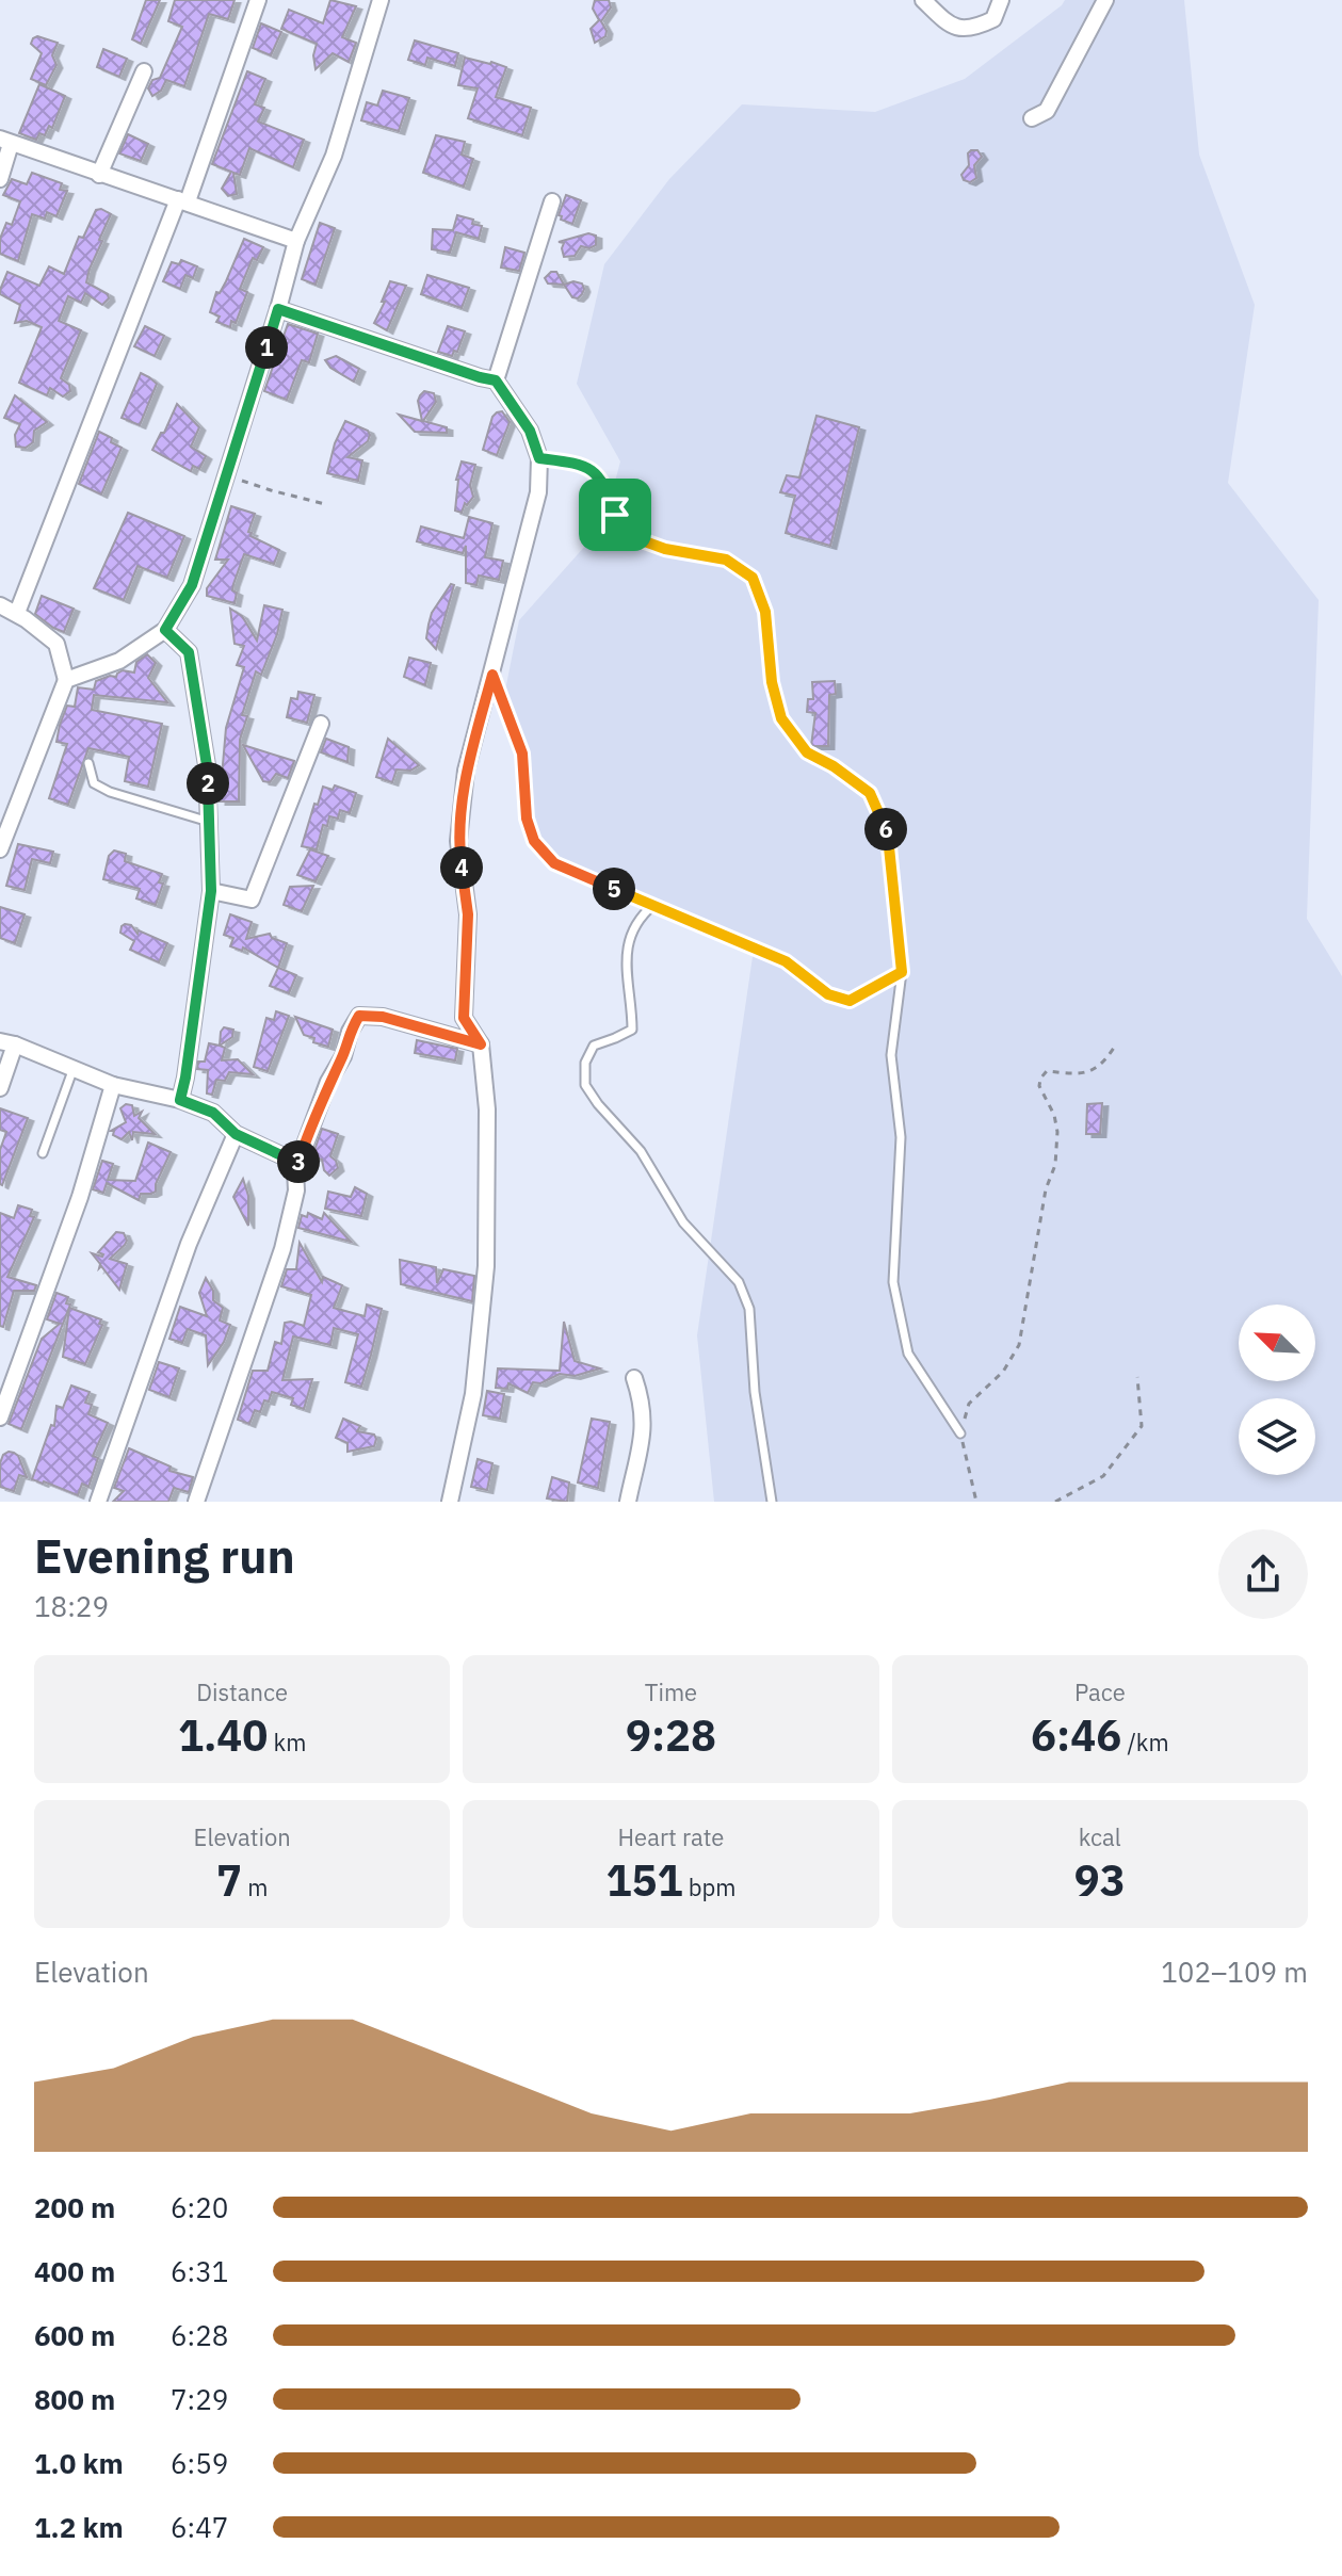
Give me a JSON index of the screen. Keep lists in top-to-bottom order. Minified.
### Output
{"north":"top left","page":{"pins":["1","2","6","4","5","3"],"heading":["Evening run","18:29"],"stats":[["Distance","1.40 km"],["Time","9:28"],["Pace","6:46 /km"],["Elevation","7 m"],["Heart rate","151 bpm"],["kcal","93"]],"chart":["Elevation","102–109 m"],"list":[{"name":"200 m","note":"6:20"},{"name":"400 m","note":"6:31"},{"name":"600 m","note":"6:28"},{"name":"800 m","note":"7:29"},{"name":"1.0 km","note":"6:59"},{"name":"1.2 km","note":"6:47"}]}}
